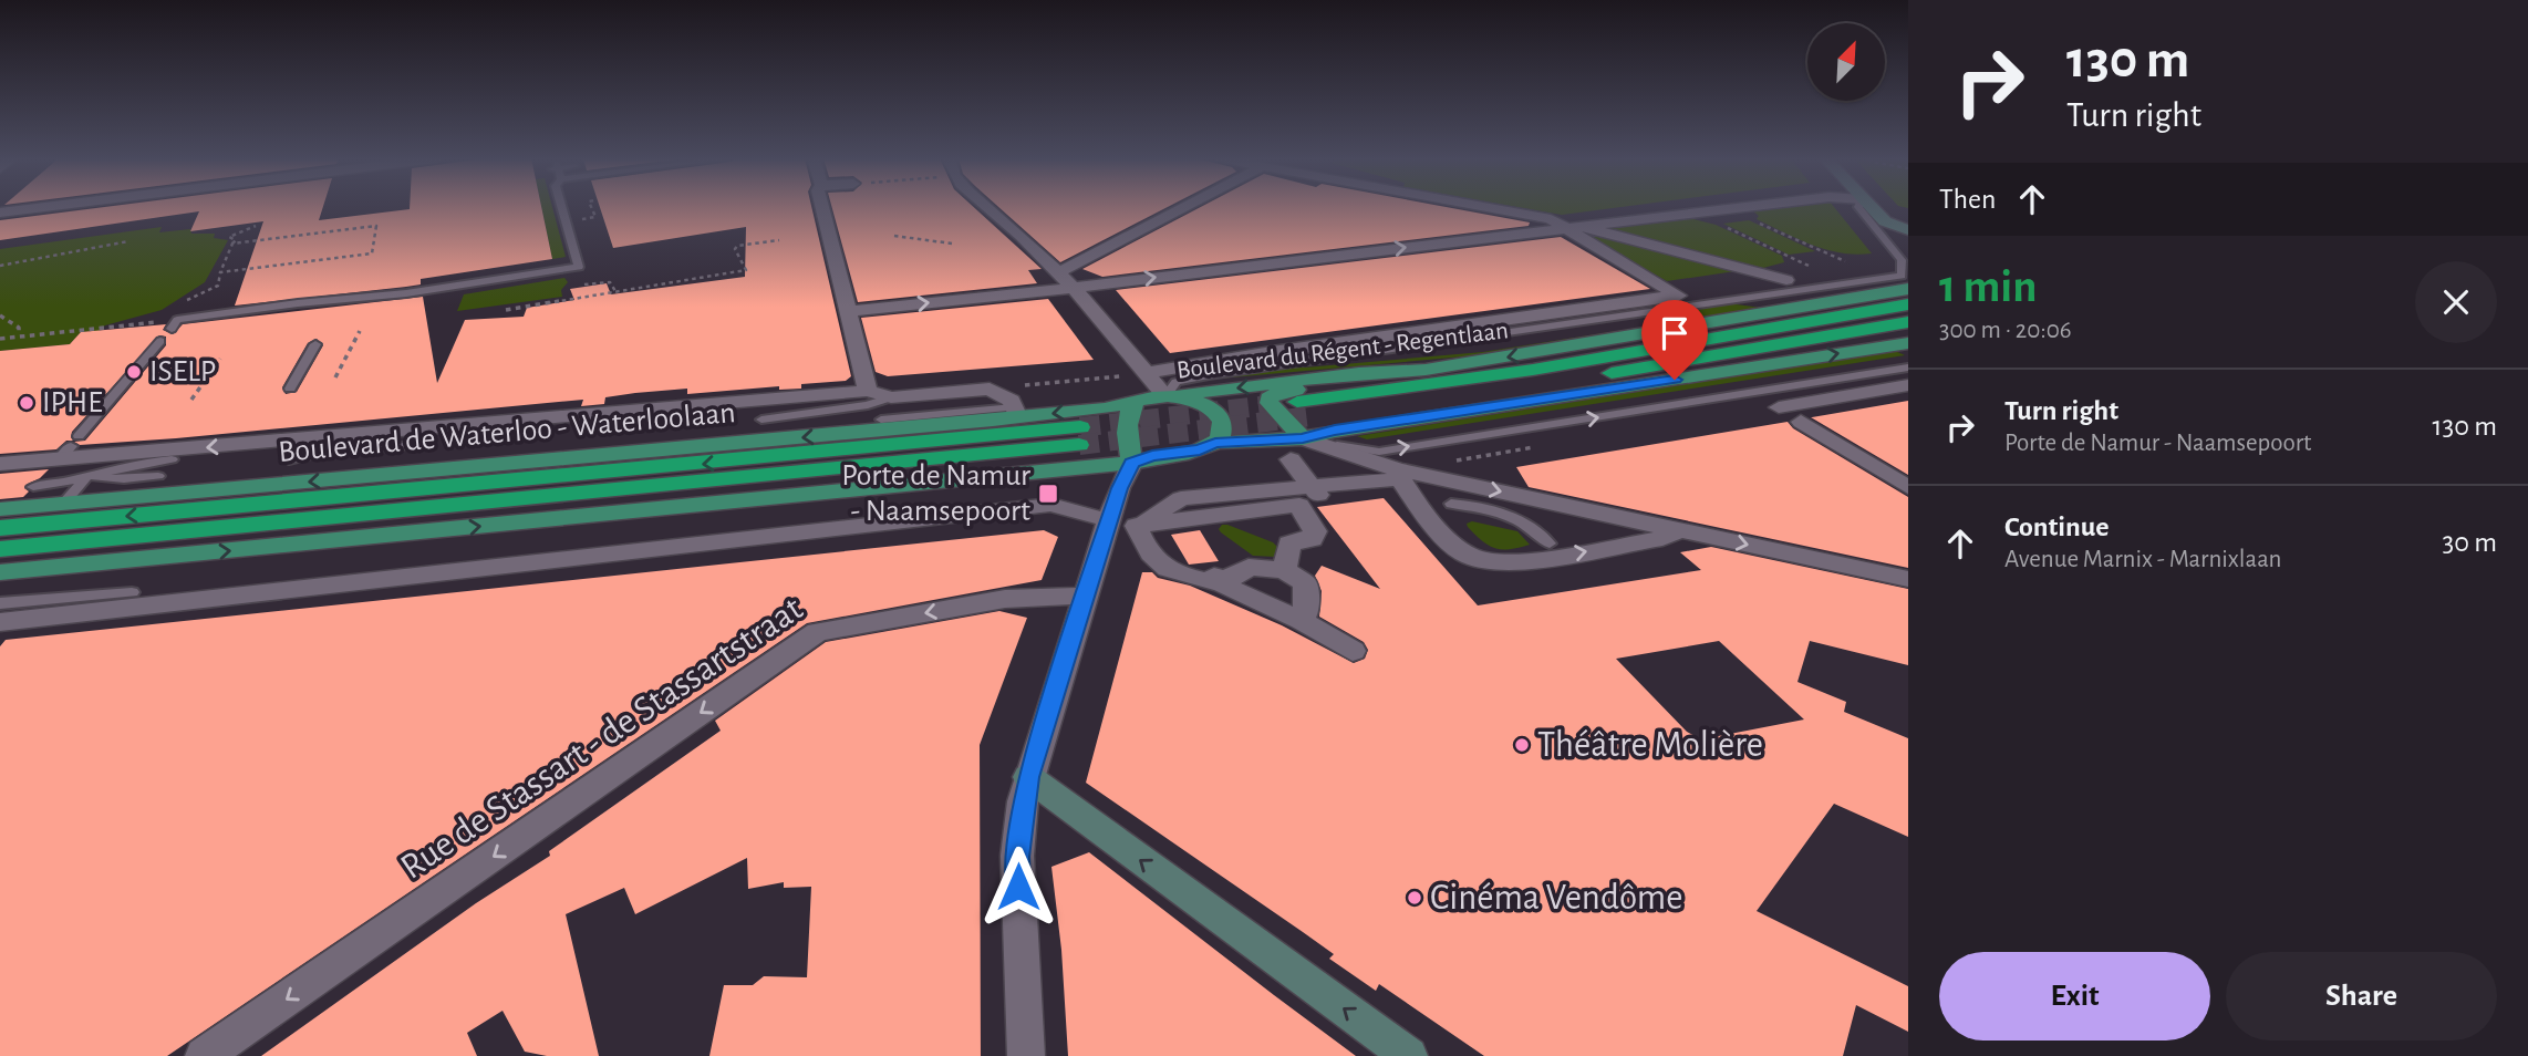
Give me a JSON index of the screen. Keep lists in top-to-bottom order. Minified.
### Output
{"streets":{"main road":["Boulevard du Régent - Regentlaan","Boulevard de Waterloo - Waterloolaan"],"street":["Rue de Stassart - de Stassartstraat"]},"places":{"other":["ISELP","IPHE","Théâtre Molière","Cinéma Vendôme"],"transit":["Porte de Namur - Naamsepoort"]},"north":"top right","page":{"turn":["130 m","Turn right"],"then":"Then","heading":["1 min","300 m · 20:06"],"list":[{"name":"Turn right","note":"Porte de Namur - Naamsepoort","value":"130 m"},{"name":"Continue","note":"Avenue Marnix - Marnixlaan","value":"30 m"}],"buttons":["Exit","Share"]}}
